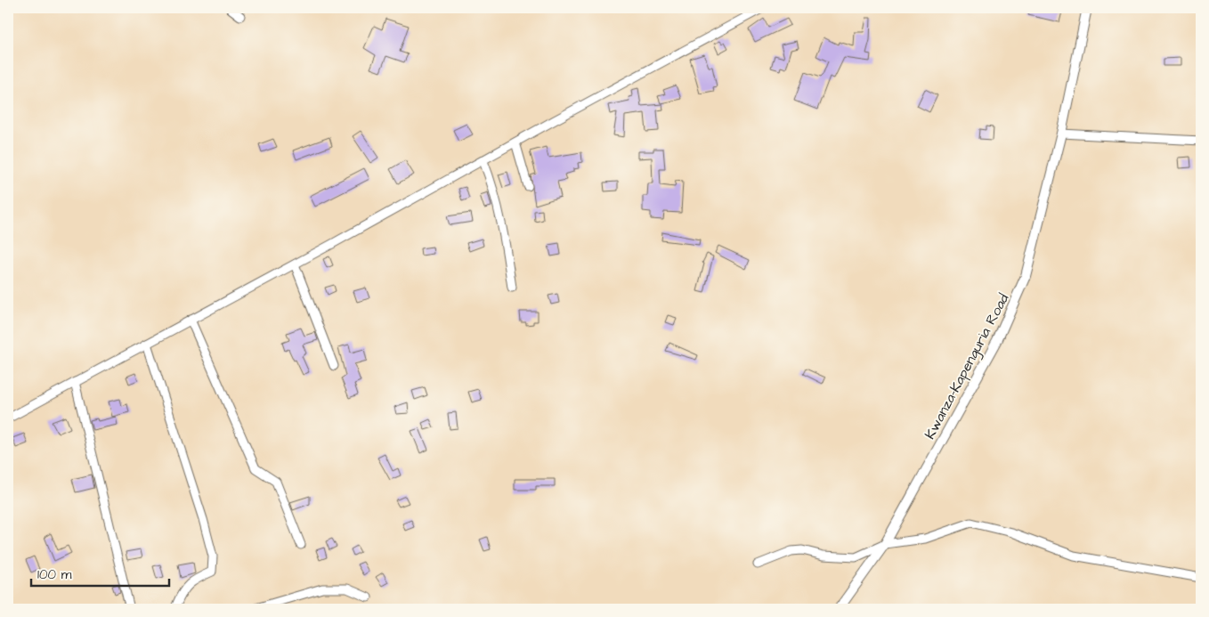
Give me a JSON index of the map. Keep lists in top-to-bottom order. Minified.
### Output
{"streets":{"street":["Kwanza-Kapenguria Road"]},"scale_bar":"100 m"}
